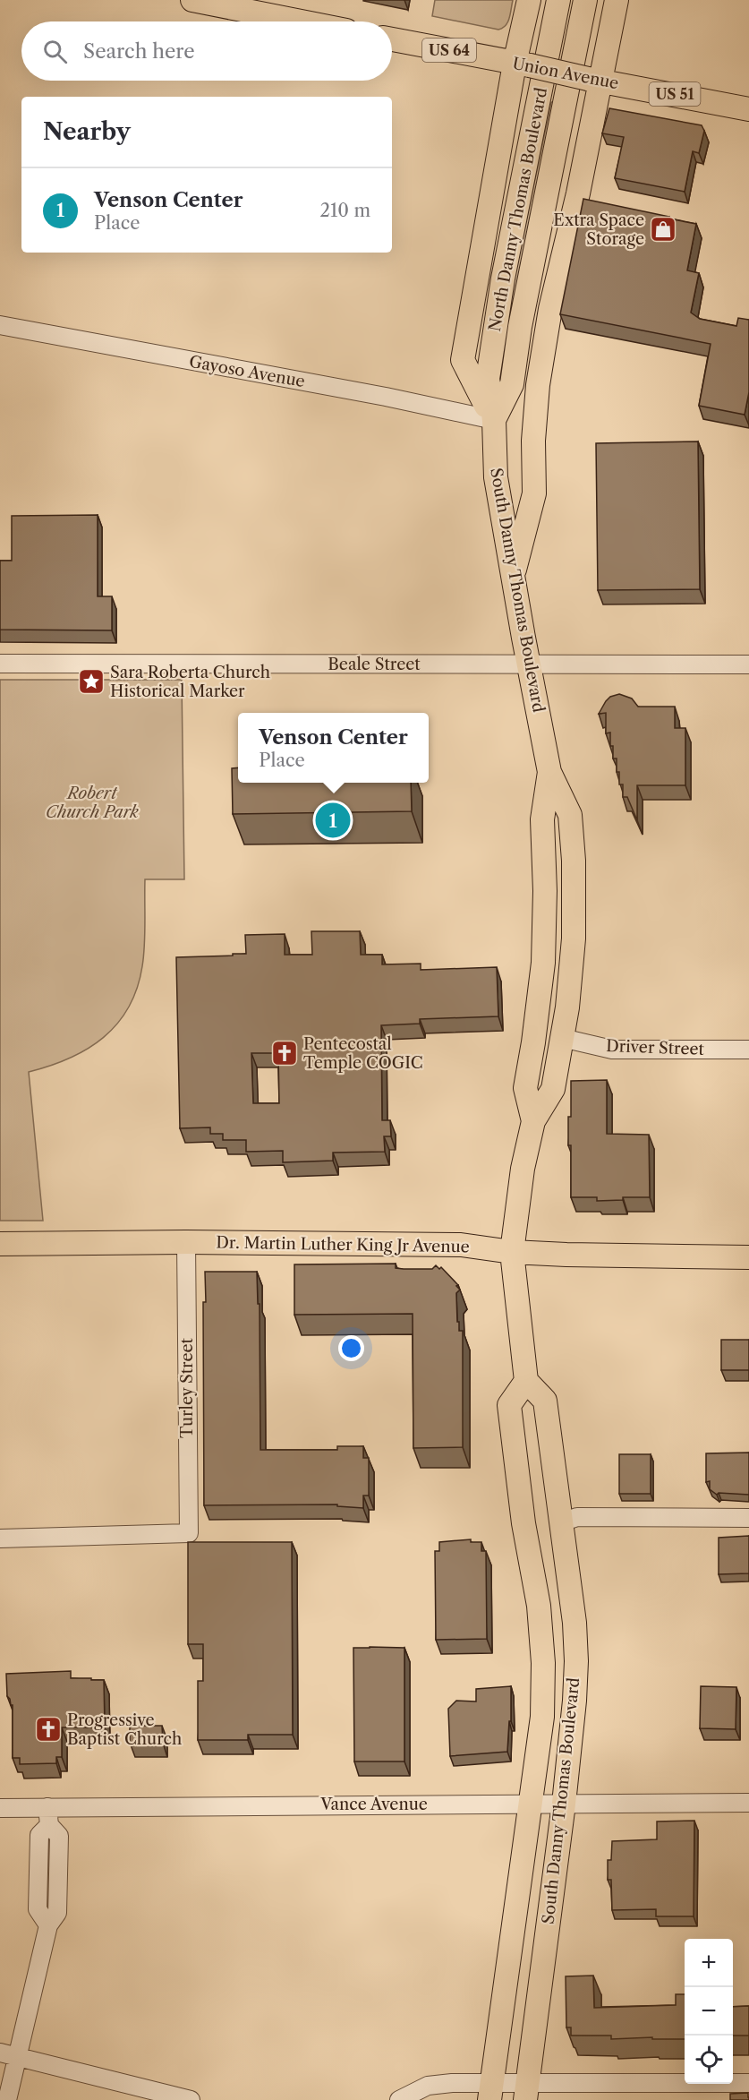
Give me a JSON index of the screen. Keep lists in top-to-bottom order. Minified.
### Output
{"streets":{"main road":["US 64","Union Avenue","US 51","North Danny Thomas Boulevard","South Danny Thomas Boulevard","Dr. Martin Luther King Jr Avenue"],"street":["Gayoso Avenue","Beale Street","Driver Street","Turley Street","Vance Avenue"]},"crossings":[["North Danny Thomas Boulevard","Gayoso Avenue"],["North Danny Thomas Boulevard","South Danny Thomas Boulevard"],["Gayoso Avenue","South Danny Thomas Boulevard"],["South Danny Thomas Boulevard","Beale Street"],["South Danny Thomas Boulevard","Driver Street"],["South Danny Thomas Boulevard","Dr. Martin Luther King Jr Avenue"],["South Danny Thomas Boulevard","Vance Avenue"],["Dr. Martin Luther King Jr Avenue","Turley Street"]],"parks":["Robert Church Park"],"places":{"shop":["Extra Space Storage"],"place":["Sara Roberta Church Historical Marker"],"church":["Pentecostal Temple COGIC","Progressive Baptist Church"]},"page":{"search":"Search here","heading":"Nearby","list":[{"mark":"1","name":"Venson Center","note":"Place","value":"210 m"}],"popup":["Venson Center","Place"],"pins":"1","map_buttons":["+","−"]}}
